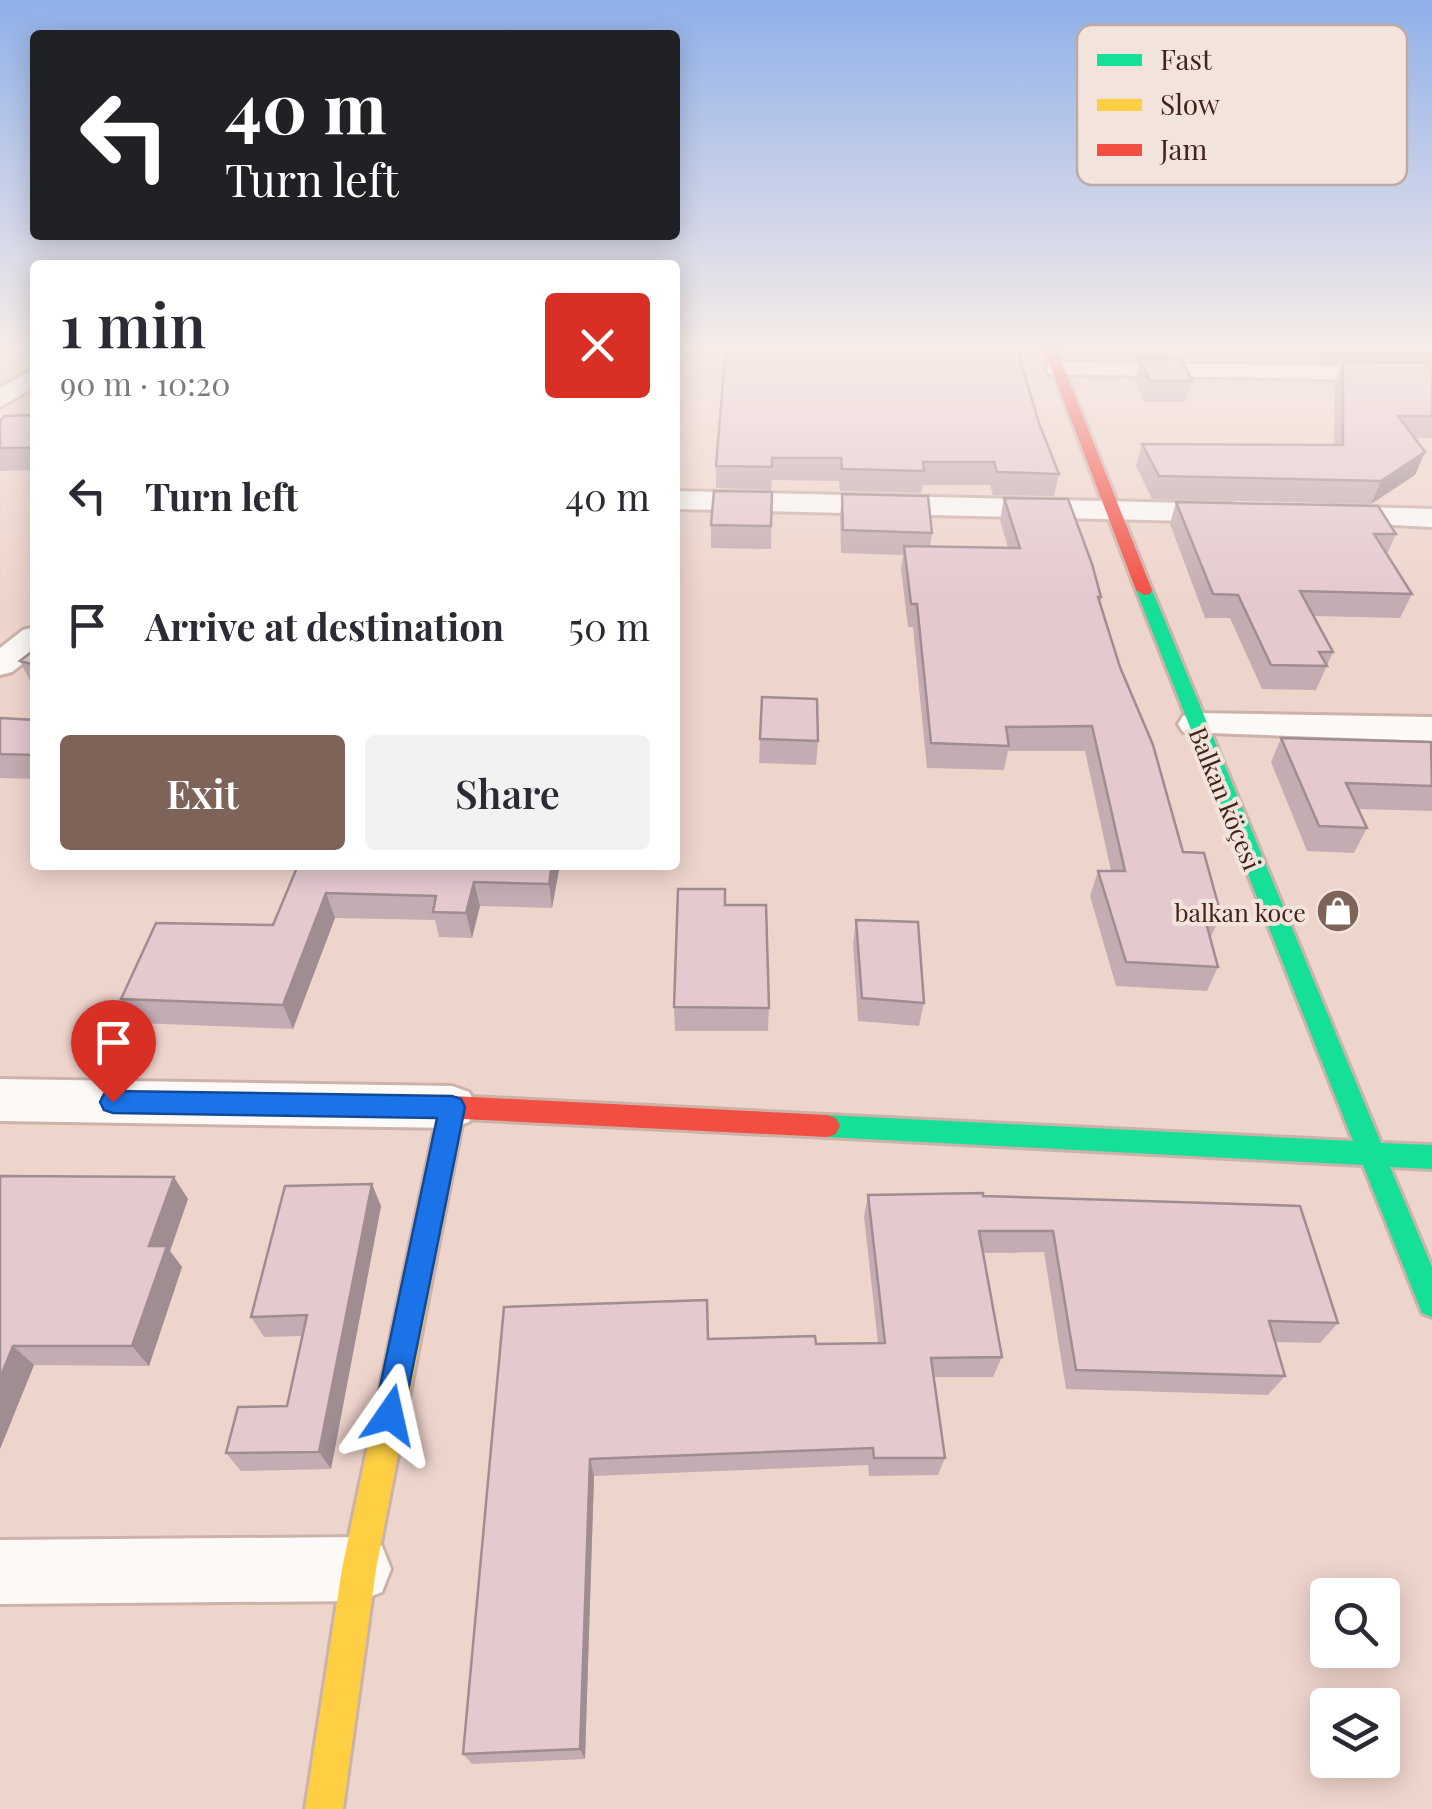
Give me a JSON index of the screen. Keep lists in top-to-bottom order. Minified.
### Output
{"streets":{"street":["Balkan köçesi"]},"places":{"shop":["balkan koce"]},"legend":["Fast","Slow","Jam"],"page":{"turn":["40 m","Turn left"],"heading":["1 min","90 m · 10:20"],"list":[{"name":"Turn left","value":"40 m"},{"name":"Arrive at destination","value":"50 m"}],"buttons":["Exit","Share"]}}
